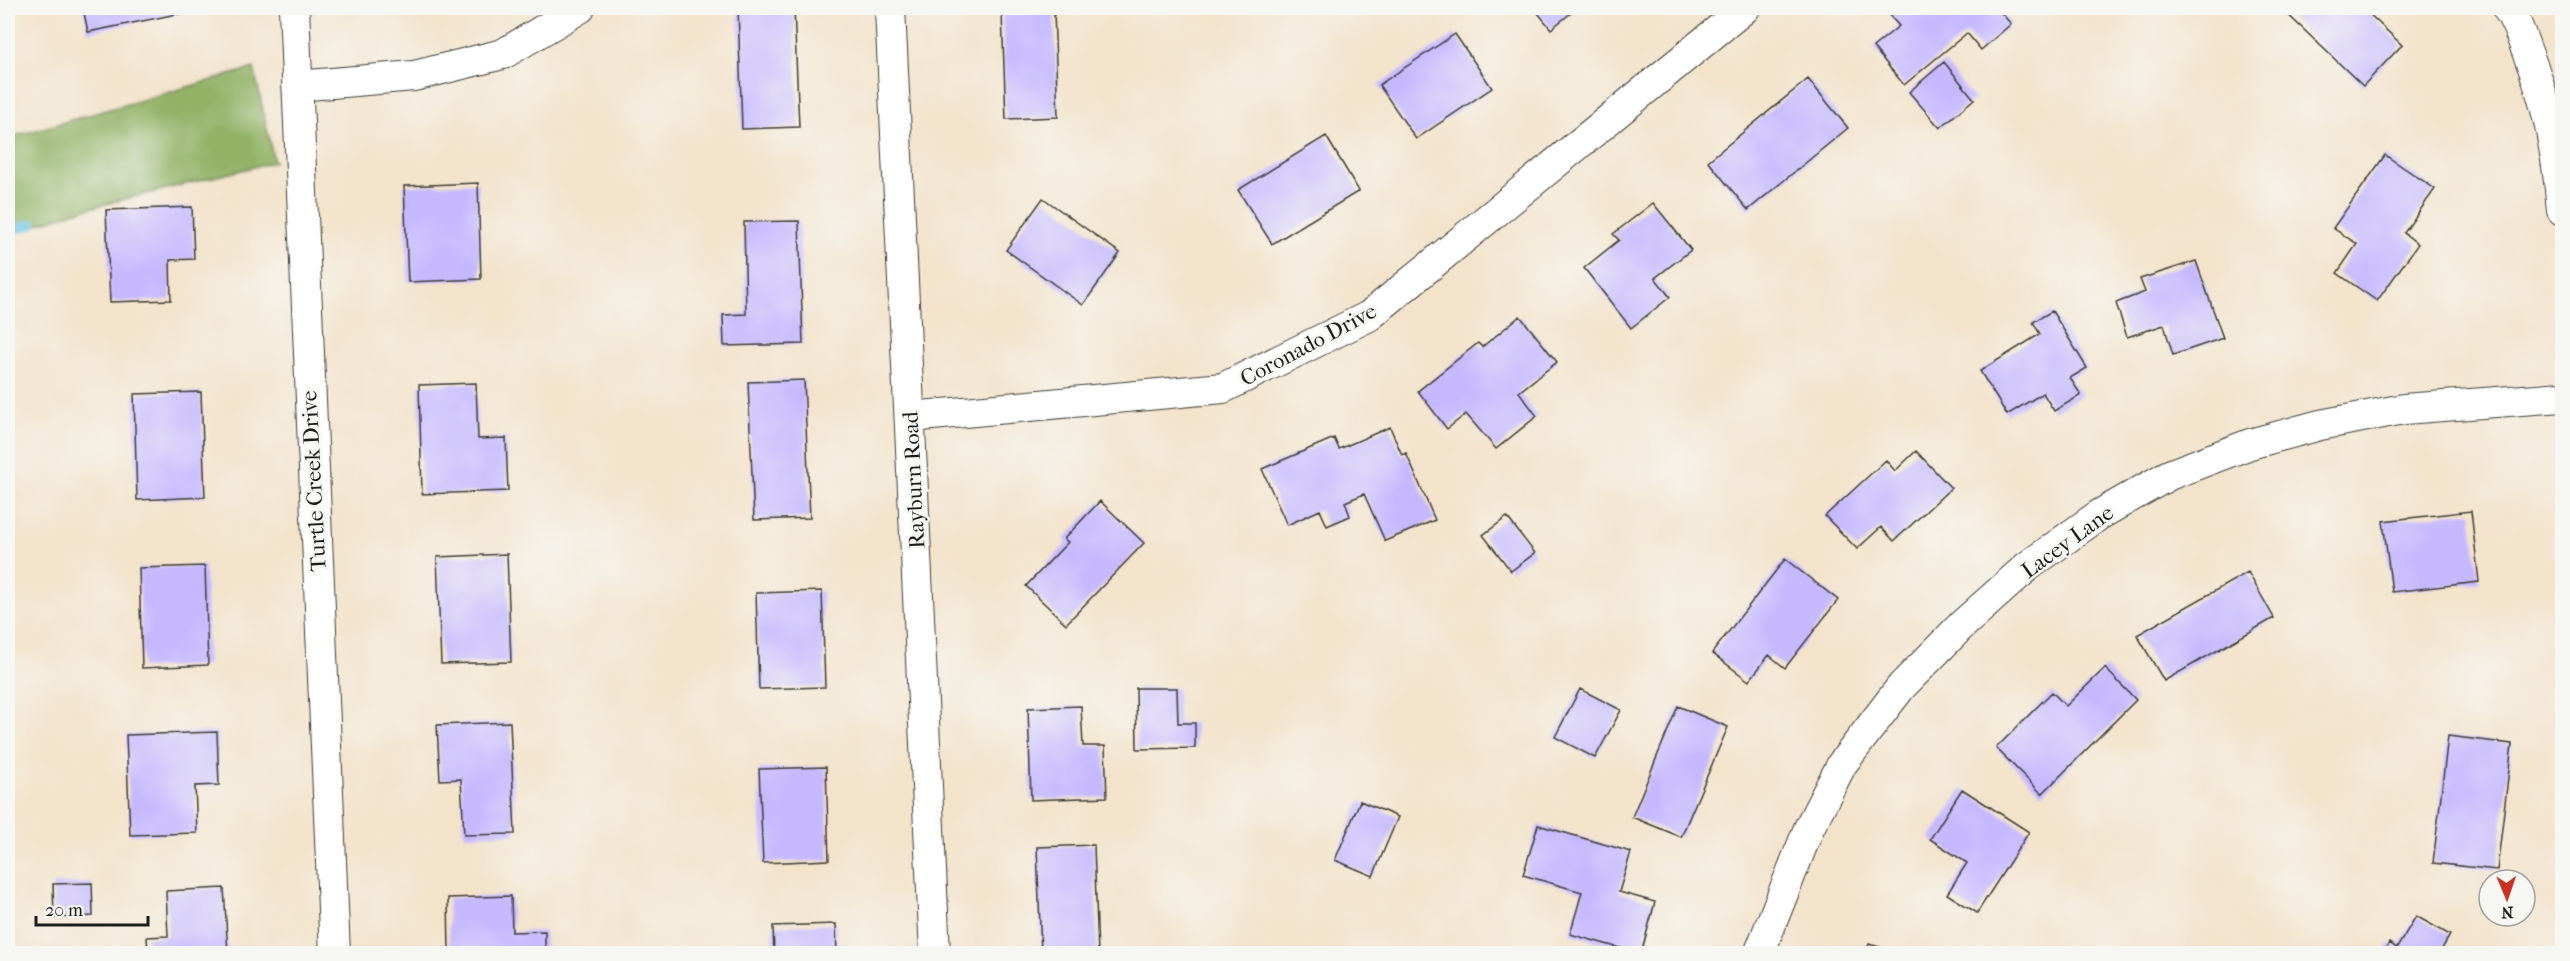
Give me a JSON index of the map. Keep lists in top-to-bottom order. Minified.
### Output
{"streets":{"street":["Coronado Drive","Rayburn Road","Turtle Creek Drive","Lacey Lane"]},"crossings":[["Coronado Drive","Rayburn Road"]],"scale_bar":"20 m","north":"bottom"}
